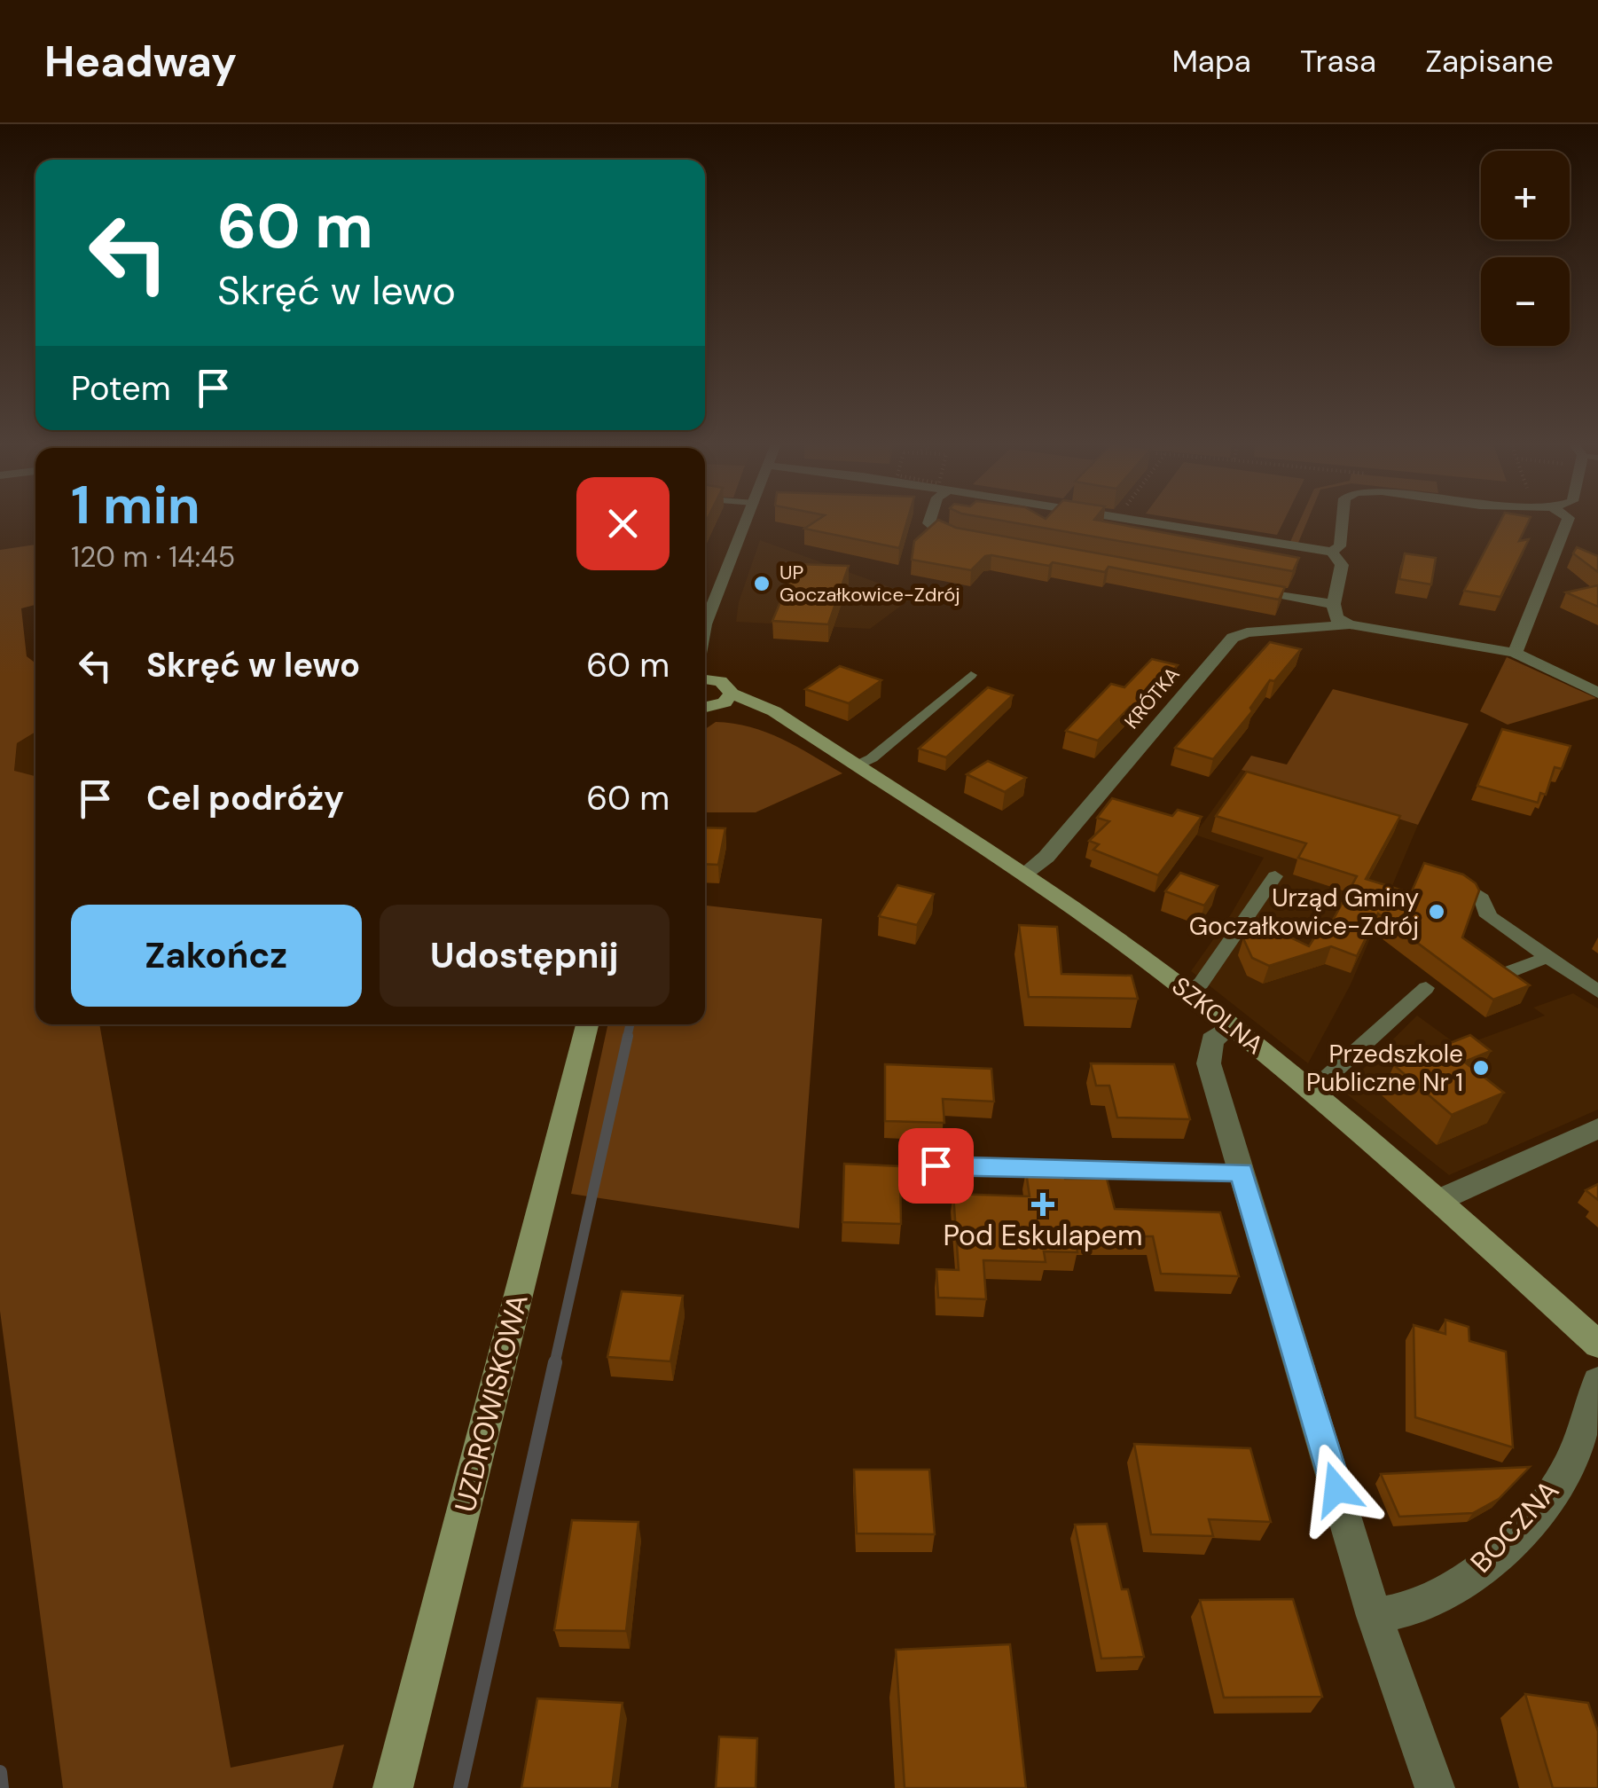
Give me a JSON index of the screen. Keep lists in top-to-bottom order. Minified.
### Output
{"streets":{"street":["KRÓTKA","SZKOLNA","UZDROWISKOWA","BOCZNA"]},"crossings":[["KRÓTKA","SZKOLNA"]],"places":{"other":["UP Goczałkowice-Zdrój","Urząd Gminy Goczałkowice-Zdrój","Przedszkole Publiczne Nr 1"],"health":["Pod Eskulapem"]},"page":{"header":"Headway","nav":["Mapa","Trasa","Zapisane"],"map_buttons":["+","−"],"turn":["60 m","Skręć w lewo"],"then":"Potem","heading":["1 min","120 m · 14:45"],"list":[{"name":"Skręć w lewo","value":"60 m"},{"name":"Cel podróży","value":"60 m"}],"buttons":["Zakończ","Udostępnij"]}}
